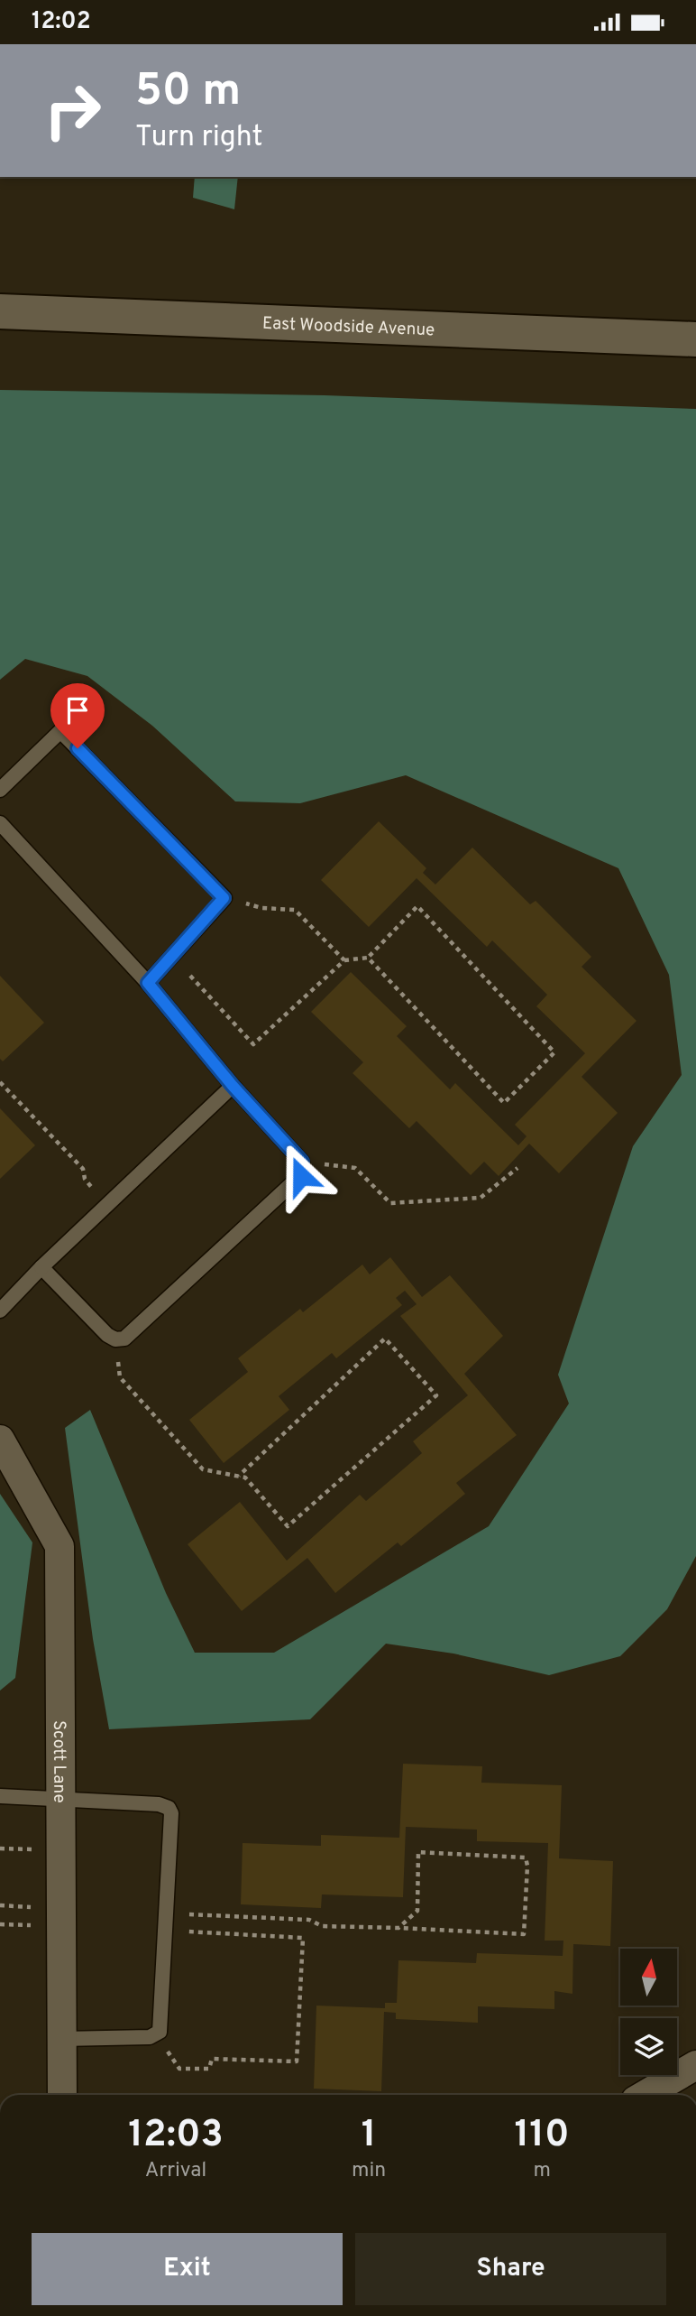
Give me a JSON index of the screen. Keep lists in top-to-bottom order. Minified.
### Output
{"streets":{"main road":["East Woodside Avenue"],"street":["Scott Lane"]},"north":"top","page":{"status":"12:02","turn":["50 m","Turn right"],"eta":["12:03","Arrival","1","min","110","m"],"buttons":["Exit","Share"]}}
